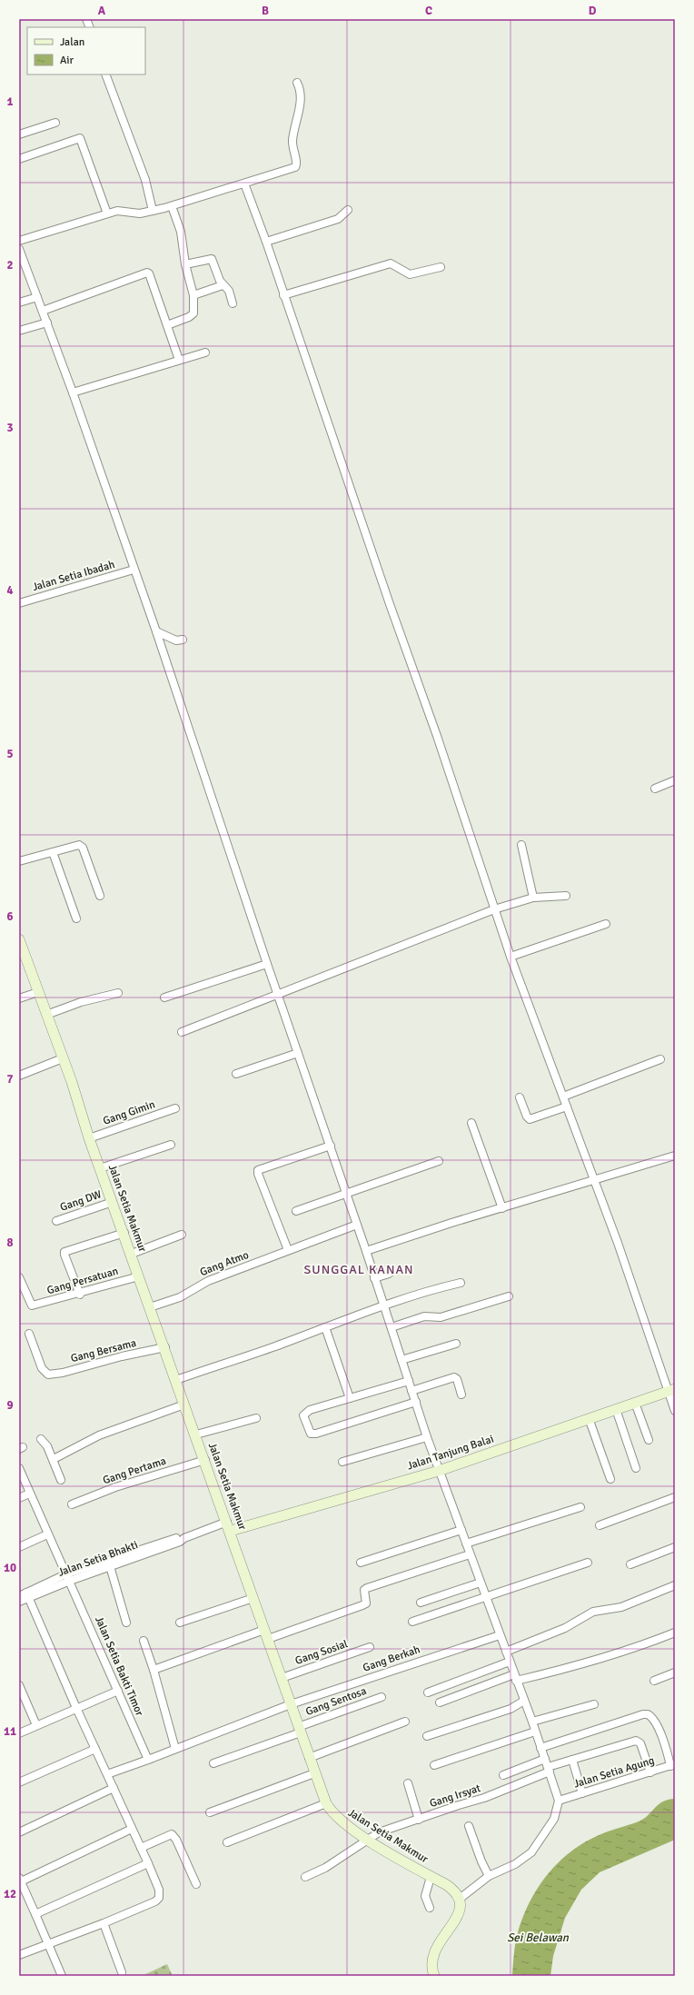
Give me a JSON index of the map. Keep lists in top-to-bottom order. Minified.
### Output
{"streets":{"main road":["Jalan Setia Makmur","Jalan Tanjung Balai"],"street":["Jalan Setia Ibadah","Gang Gimin","Gang DW","Gang Atmo","Gang Persatuan","Gang Bersama","Gang Pertama","Jalan Setia Bhakti","Gang Sosial","Gang Berkah","Jalan Setia Bakti Timor","Gang Sentosa","Jalan Setia Agung","Gang Irsyat"]},"crossings":[["Gang Gimin","Jalan Setia Makmur"],["Gang DW","Jalan Setia Makmur"],["Jalan Setia Makmur","Gang Atmo"],["Jalan Setia Makmur","Gang Persatuan"],["Jalan Setia Makmur","Gang Bersama"],["Jalan Setia Makmur","Jalan Tanjung Balai"],["Jalan Setia Makmur","Gang Pertama"],["Jalan Setia Makmur","Jalan Setia Bhakti"],["Jalan Setia Makmur","Gang Sosial"],["Jalan Setia Makmur","Gang Berkah"],["Jalan Setia Makmur","Gang Sentosa"],["Jalan Setia Makmur","Gang Irsyat"],["Jalan Tanjung Balai","Jalan Setia Bhakti"],["Jalan Setia Bhakti","Jalan Setia Bakti Timor"],["Gang Berkah","Jalan Setia Bakti Timor"],["Jalan Setia Agung","Gang Irsyat"]],"districts":["SUNGGAL KANAN"],"water":["Sei Belawan"],"legend":["Jalan","Air"],"grid":{"columns":["A","B","C","D"],"rows":["1","2","3","4","5","6","7","8","9","10","11","12"]}}
